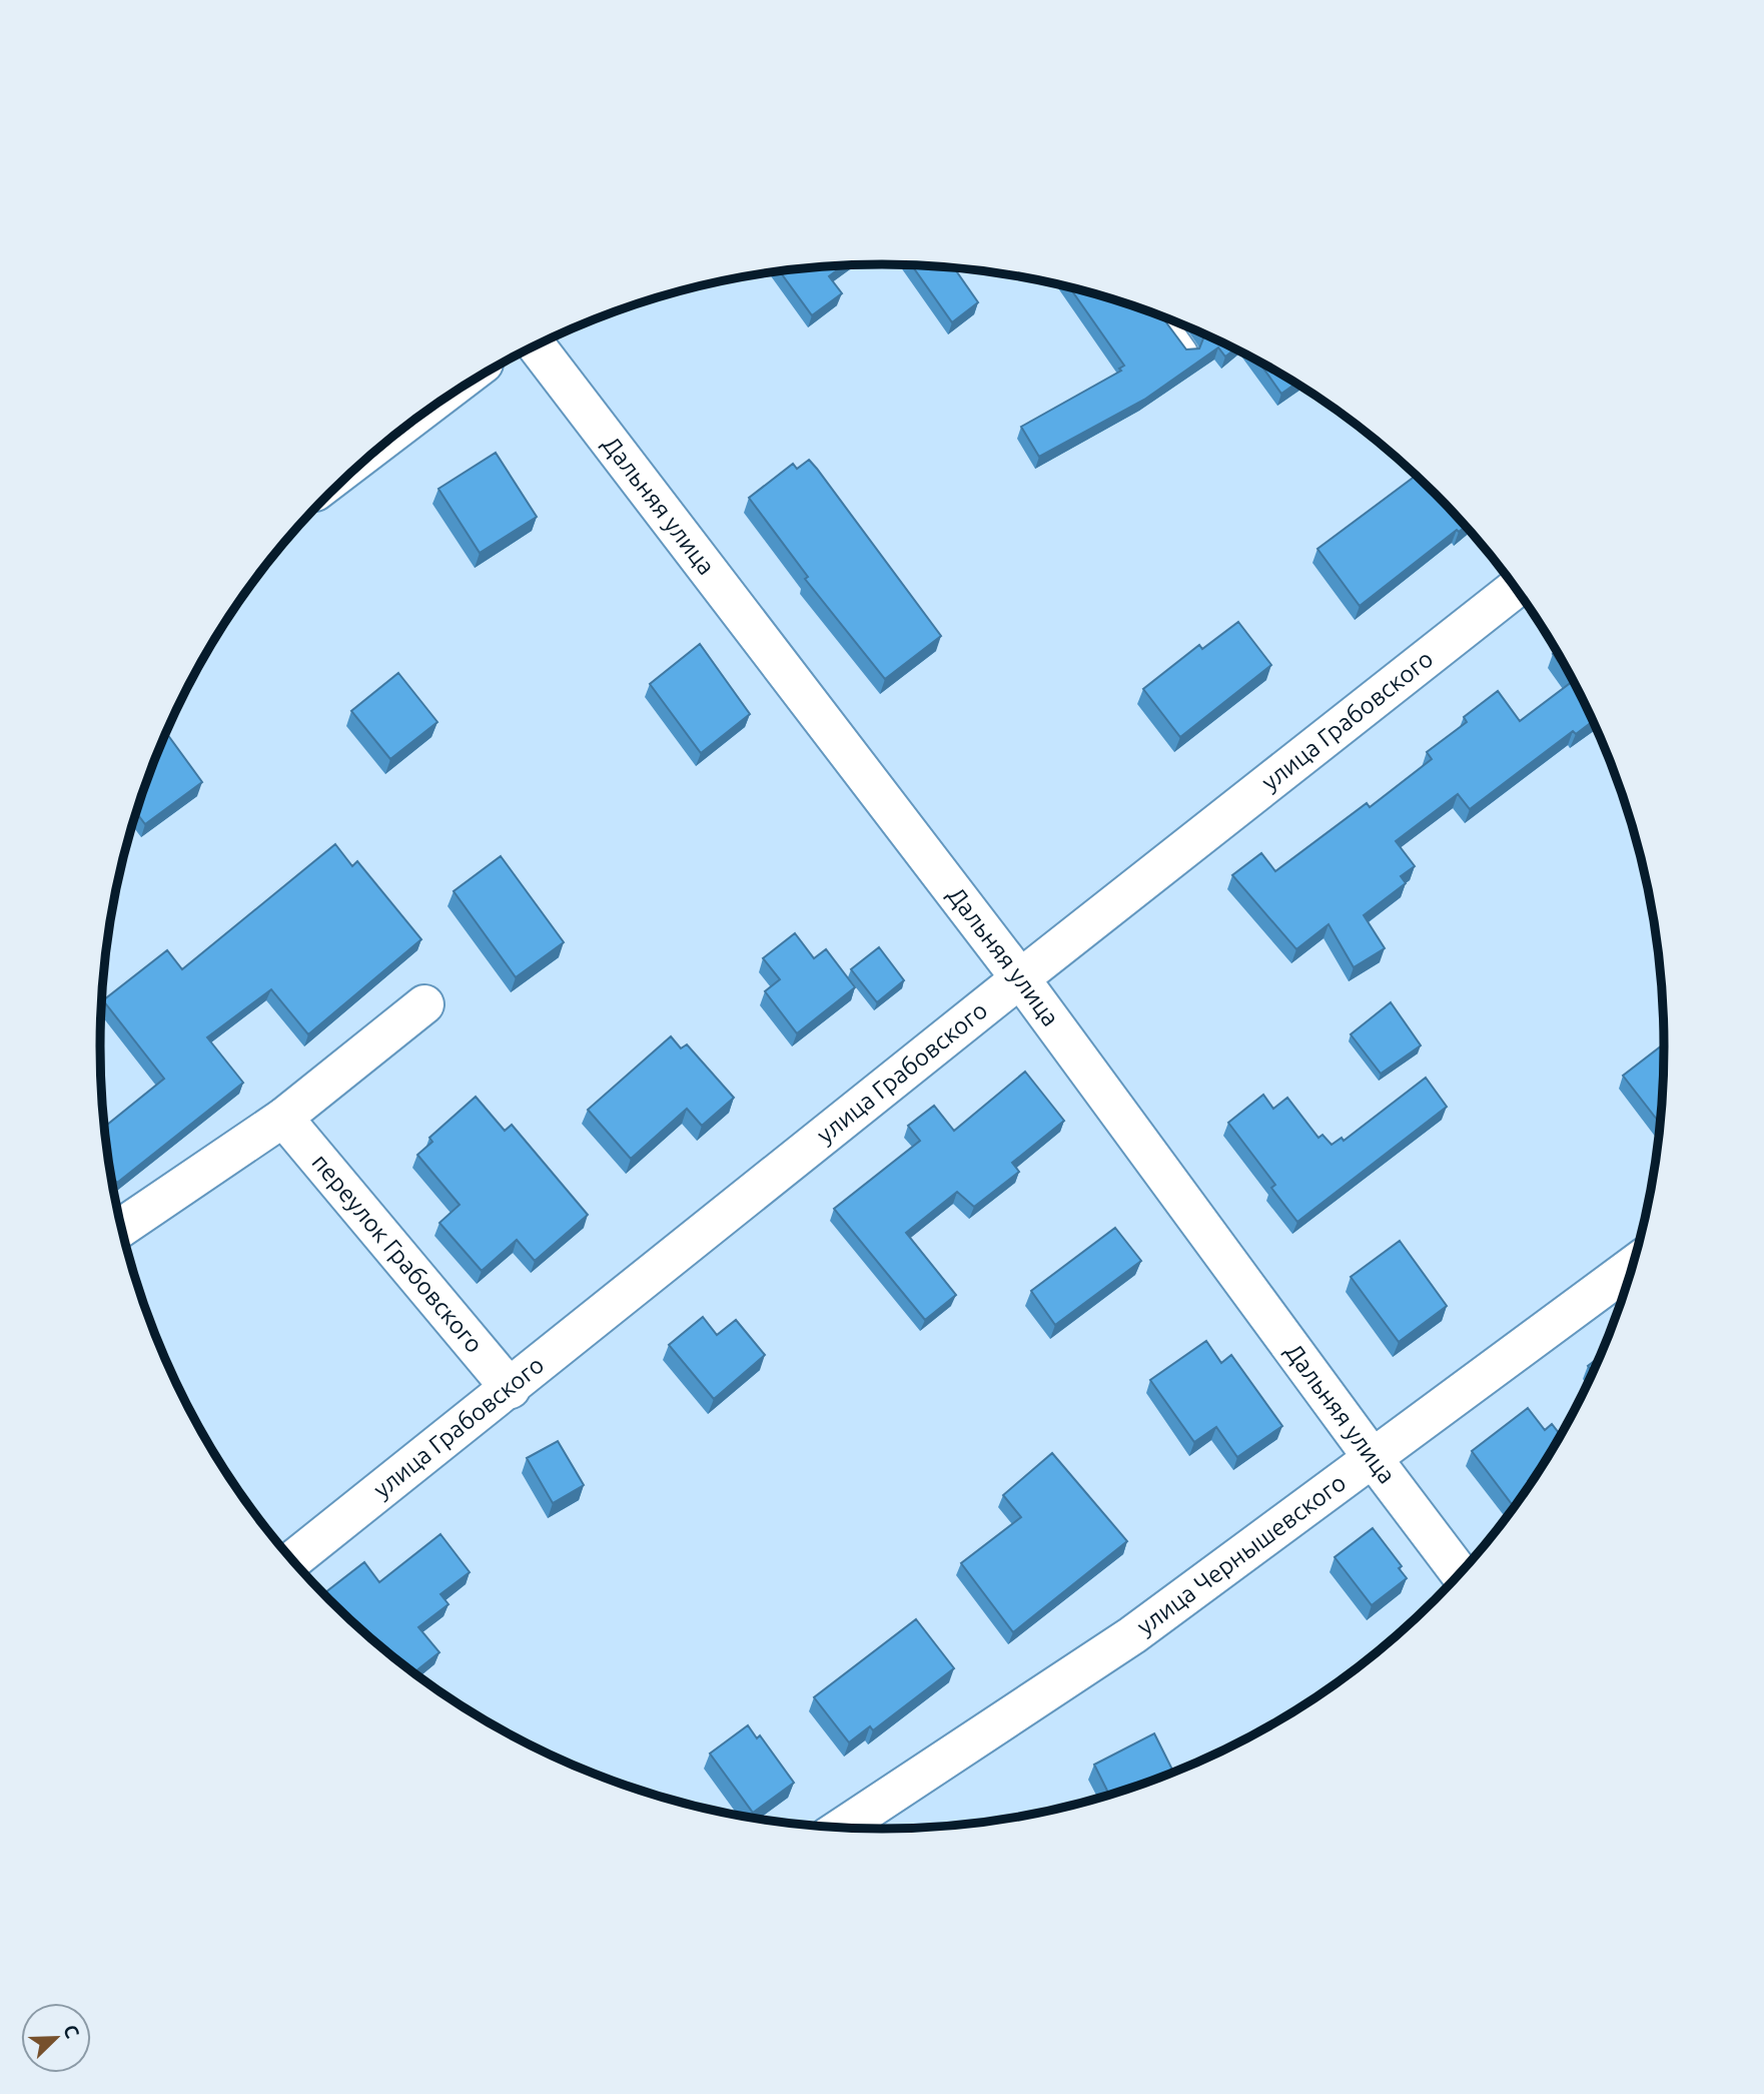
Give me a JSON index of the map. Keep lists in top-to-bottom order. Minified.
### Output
{"streets":{"street":["Дальняя улица","улица Грабовского","переулок Грабовского","улица Чернышевского"]},"crossings":[["Дальняя улица","улица Грабовского"],["Дальняя улица","улица Чернышевского"],["улица Грабовского","переулок Грабовского"]],"north":"top right"}
